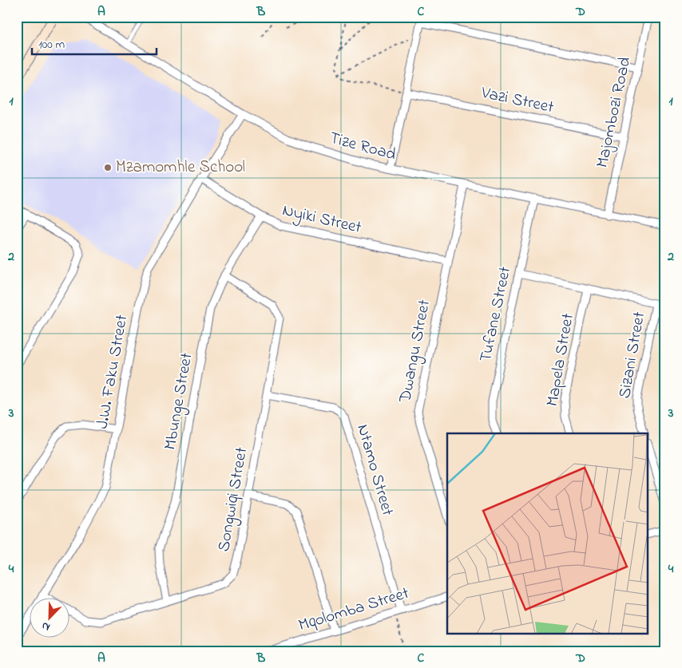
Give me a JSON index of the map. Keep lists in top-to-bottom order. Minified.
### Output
{"streets":{"street":["Vazi Street","Majombozi Road","Tize Road","Nyiki Street","Tufane Street","Dwangu Street","Sizani Street","Mapela Street","J.W. Faku Street","Mbunge Street","Ntamo Street","Songwiqi Street","Mqolomba Street"]},"crossings":[["Vazi Street","Majombozi Road"],["Majombozi Road","Tize Road"],["Tize Road","Tufane Street"],["Tize Road","Dwangu Street"],["Tize Road","J.W. Faku Street"],["Nyiki Street","Dwangu Street"],["Nyiki Street","J.W. Faku Street"],["Nyiki Street","Mbunge Street"],["J.W. Faku Street","Songwiqi Street"],["Mbunge Street","Songwiqi Street"],["Ntamo Street","Songwiqi Street"],["Ntamo Street","Mqolomba Street"]],"places":["Mzamomhle School"],"scale_bar":"100 m","north":"bottom left","grid":{"columns":["A","B","C","D"],"rows":["1","2","3","4"]}}
